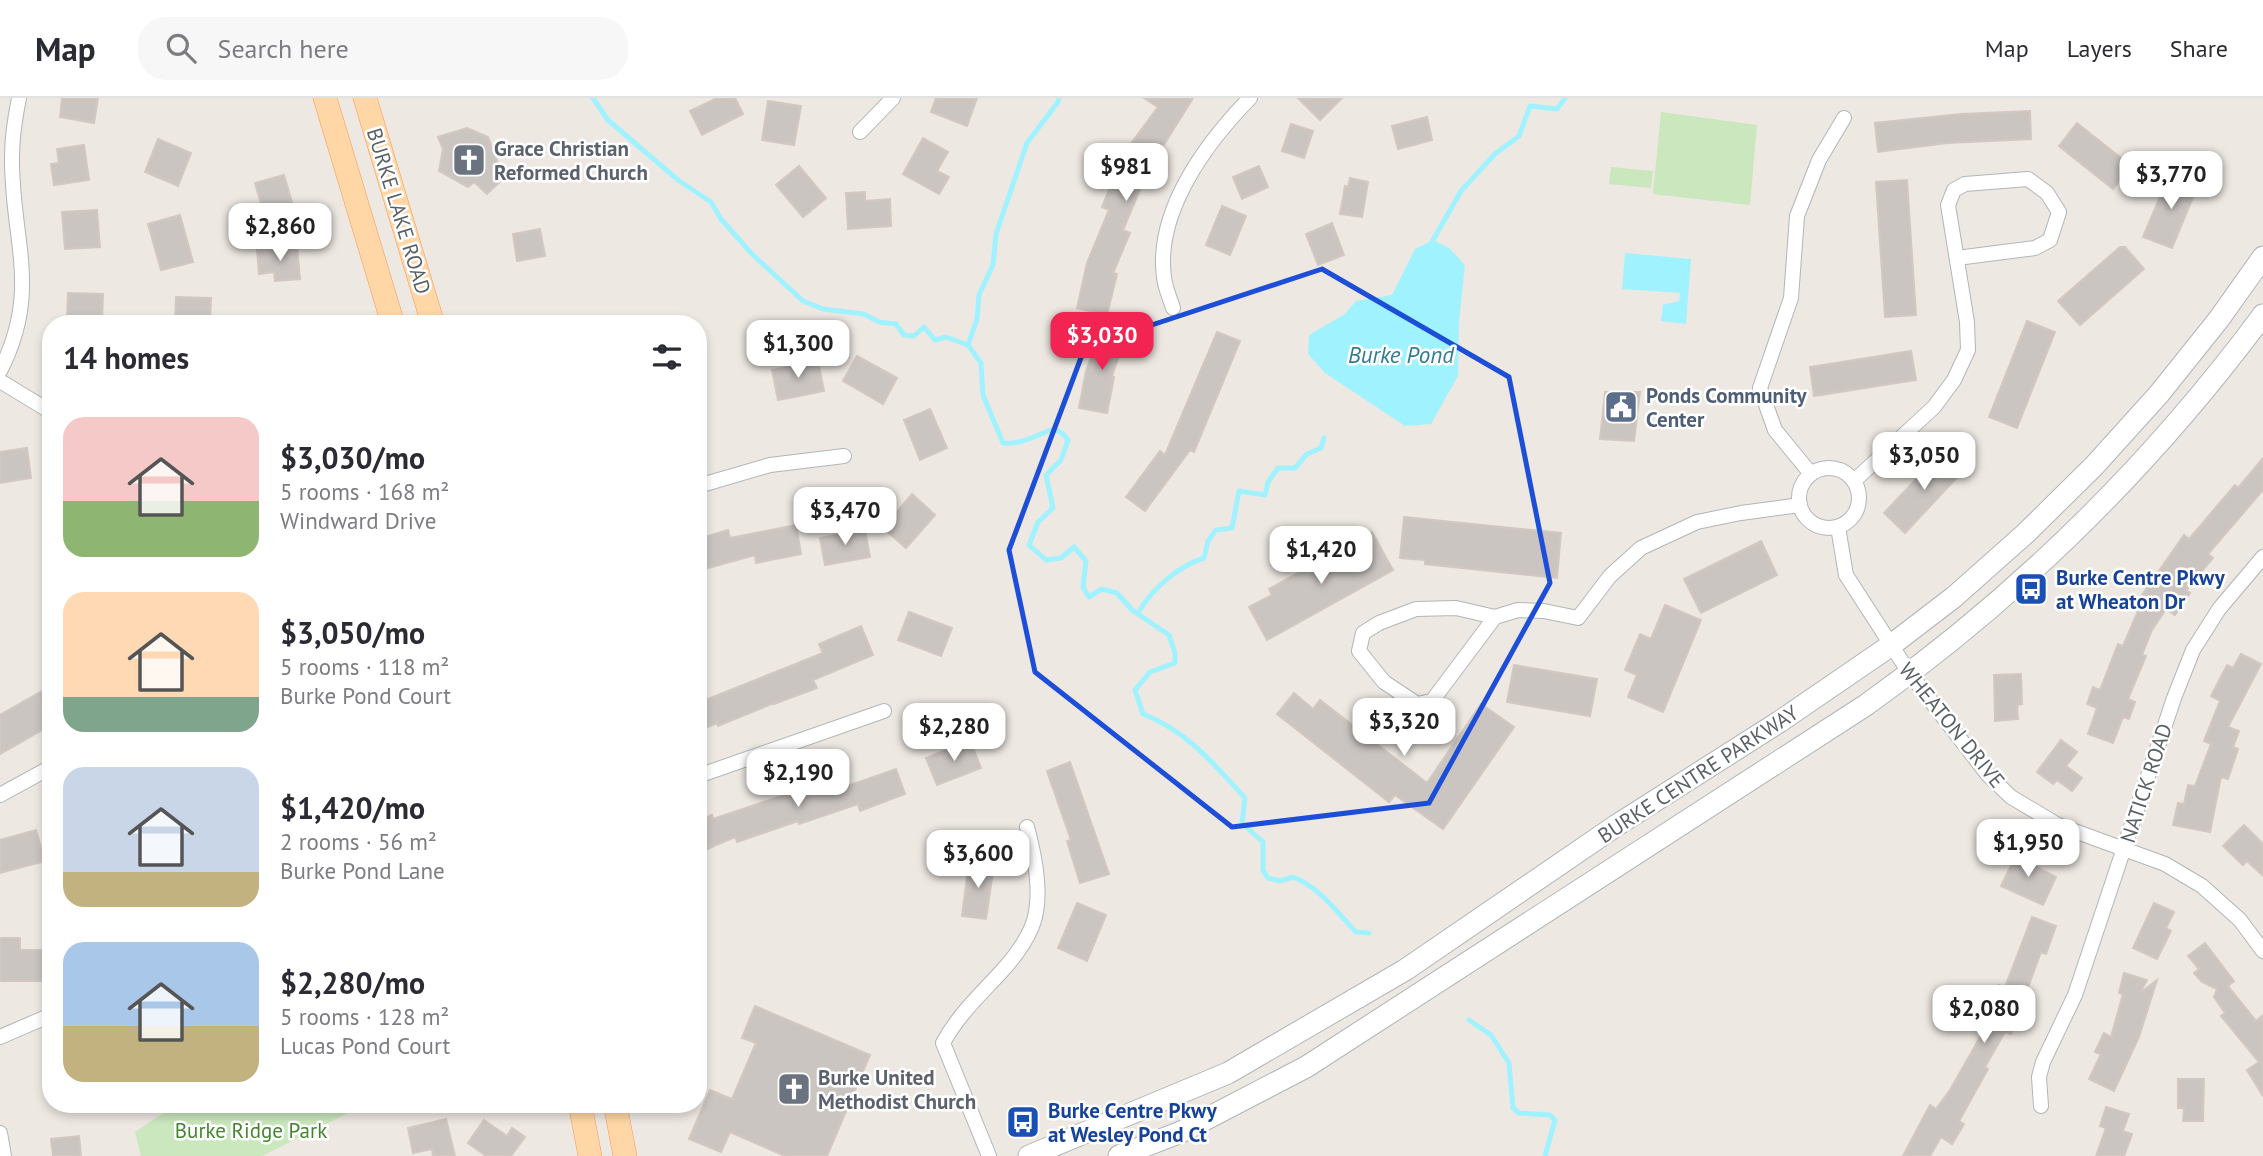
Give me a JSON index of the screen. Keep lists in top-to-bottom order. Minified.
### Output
{"streets":{"main road":["BURKE LAKE ROAD","BURKE CENTRE PARKWAY"],"street":["WHEATON DRIVE","NATICK ROAD"]},"crossings":[["WHEATON DRIVE","BURKE CENTRE PARKWAY"],["WHEATON DRIVE","NATICK ROAD"]],"water":["Burke Pond"],"parks":["Burke Ridge Park"],"places":{"church":["Grace Christian Reformed Church","Burke United Methodist Church"],"public building":["Ponds Community Center"],"bus stop":["Burke Centre Pkwy at Wheaton Dr","Burke Centre Pkwy at Wesley Pond Ct"]},"page":{"header":"Map","search":"Search here","nav":["Map","Layers","Share"],"price":["$981","$3,770","$2,860","$3,030","$1,300","$3,050","$3,470","$1,420","$3,320","$2,280","$2,190","$1,950","$3,600","$2,080"],"heading":"14 homes","list":[{"name":"$3,030/mo","note":"5 rooms · 168 m² · Windward Drive"},{"name":"$3,050/mo","note":"5 rooms · 118 m² · Burke Pond Court"},{"name":"$1,420/mo","note":"2 rooms · 56 m² · Burke Pond Lane"},{"name":"$2,280/mo","note":"5 rooms · 128 m² · Lucas Pond Court"}]}}
